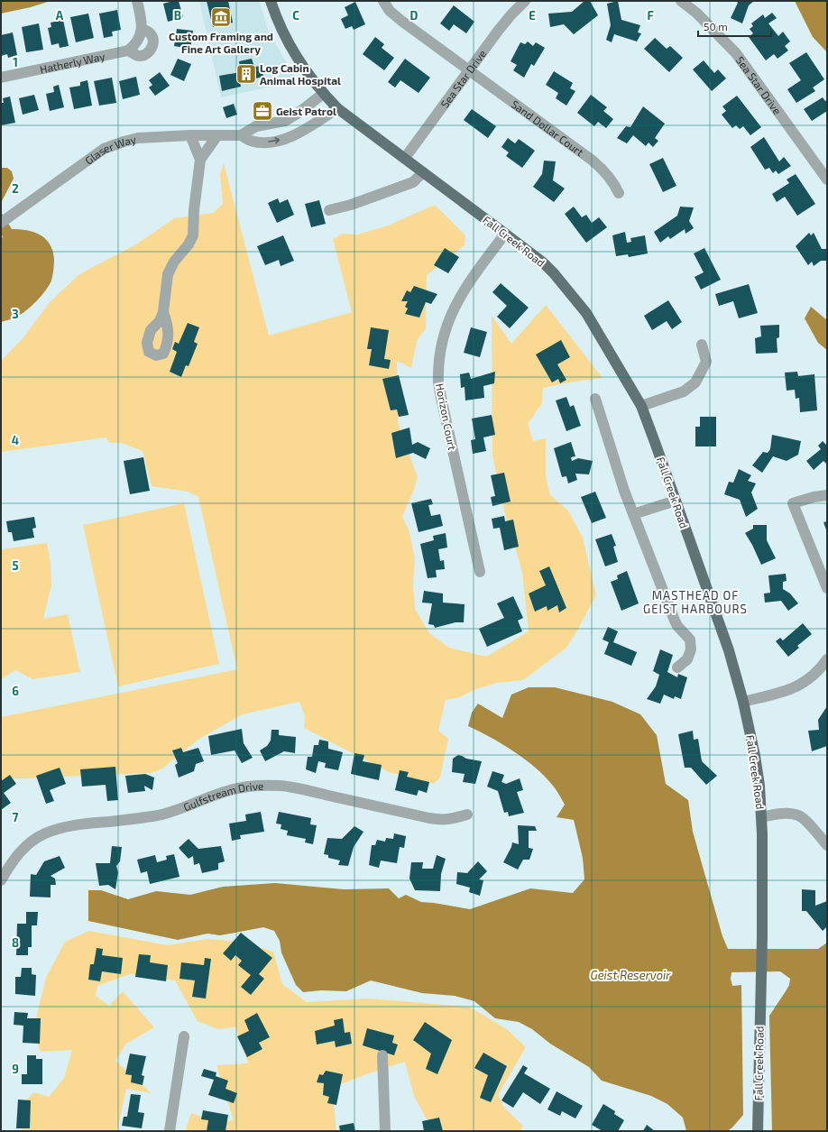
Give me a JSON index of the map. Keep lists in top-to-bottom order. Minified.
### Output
{"streets":{"main road":["Fall Creek Road"],"street":["Hatherly Way","Sea Star Drive","Sand Dollar Court","Glaser Way","Horizon Court","Gulfstream Drive"]},"crossings":[["Sea Star Drive","Sand Dollar Court"],["Sea Star Drive","Fall Creek Road"],["Glaser Way","Fall Creek Road"],["Fall Creek Road","Horizon Court"]],"districts":["MASTHEAD OF GEIST HARBOURS"],"water":["Geist Reservoir"],"places":{"museum":["Custom Framing and Fine Art Gallery"],"building":["Log Cabin Animal Hospital"],"office":["Geist Patrol"]},"scale_bar":"50 m","grid":{"columns":["A","B","C","D","E","F"],"rows":["1","2","3","4","5","6","7","8","9"]}}
